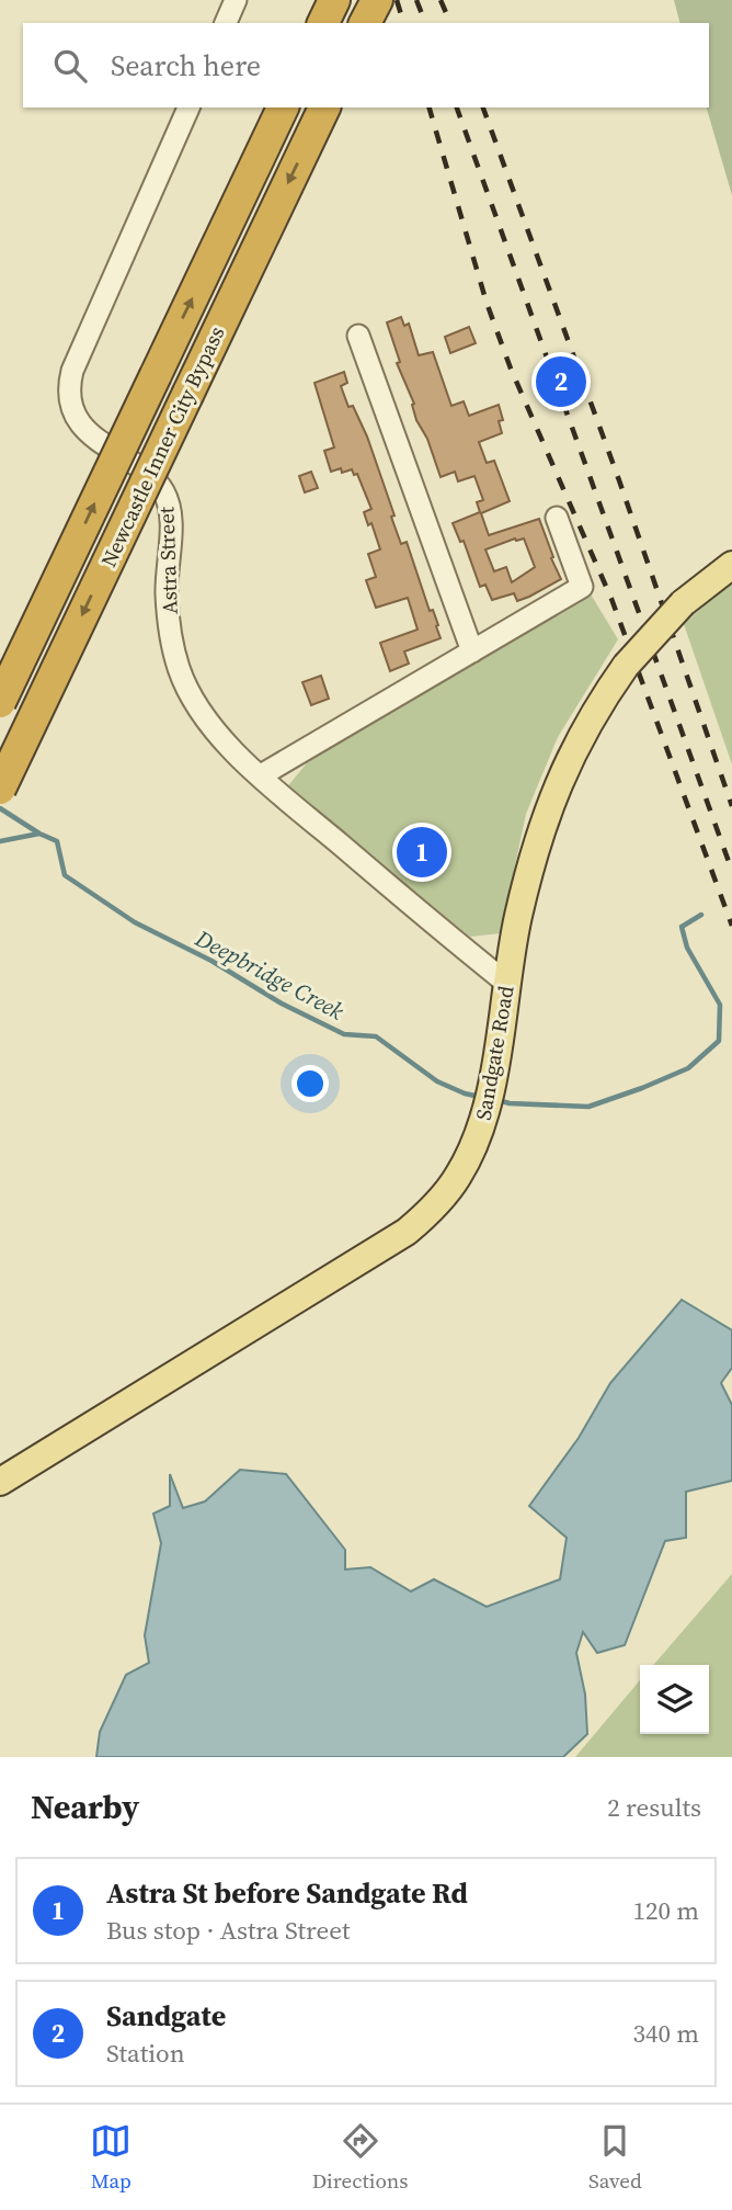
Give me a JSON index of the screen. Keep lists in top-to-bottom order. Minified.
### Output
{"streets":{"highway":["Newcastle Inner City Bypass"],"main road":["Sandgate Road"],"street":["Astra Street"]},"crossings":[["Astra Street","Sandgate Road"]],"water":["Deepbridge Creek"],"page":{"search":"Search here","pins":["2","1"],"heading":["Nearby","2 results"],"list":[{"mark":"1","name":"Astra St before Sandgate Rd","note":"Bus stop · Astra Street","value":"120 m"},{"mark":"2","name":"Sandgate","note":"Station","value":"340 m"}],"nav":["Map","Directions","Saved"]}}
